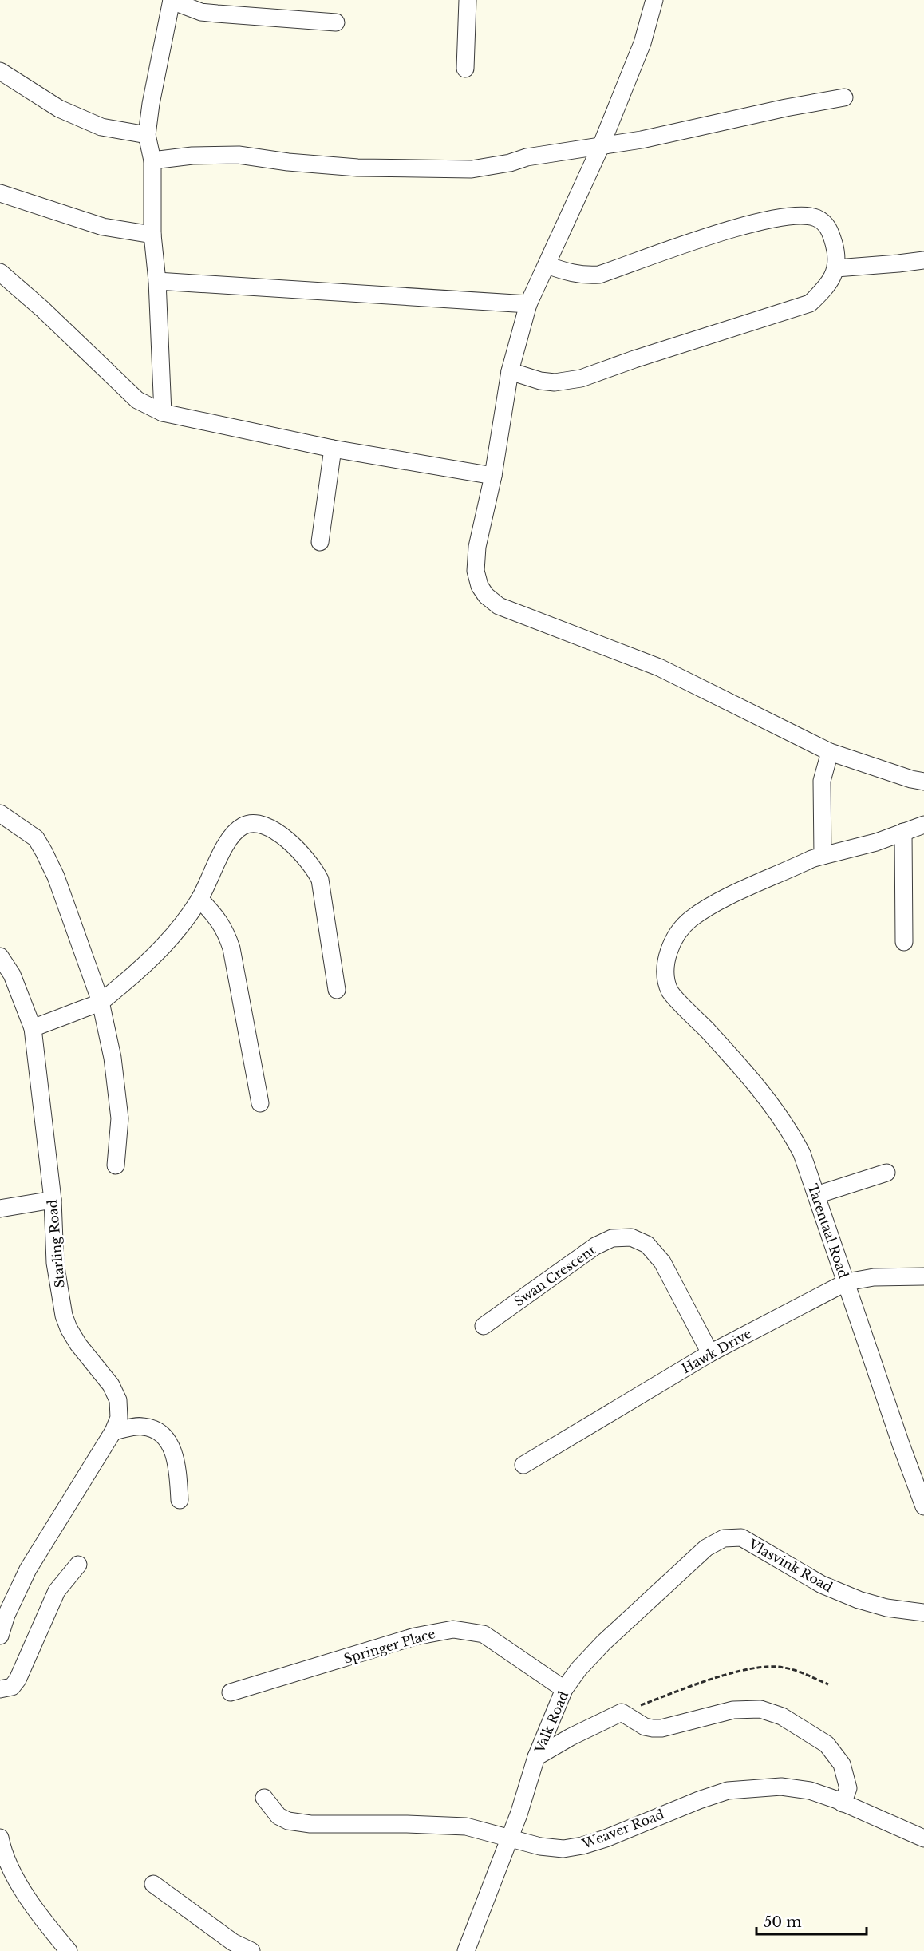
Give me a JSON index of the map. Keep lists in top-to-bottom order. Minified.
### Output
{"streets":{"street":["Tarentaal Road","Starling Road","Swan Crescent","Hawk Drive","Vlasvink Road","Springer Place","Valk Road","Weaver Road"]},"crossings":[["Tarentaal Road","Hawk Drive"],["Swan Crescent","Hawk Drive"],["Vlasvink Road","Valk Road"],["Springer Place","Valk Road"],["Valk Road","Weaver Road"]],"scale_bar":"50 m"}
